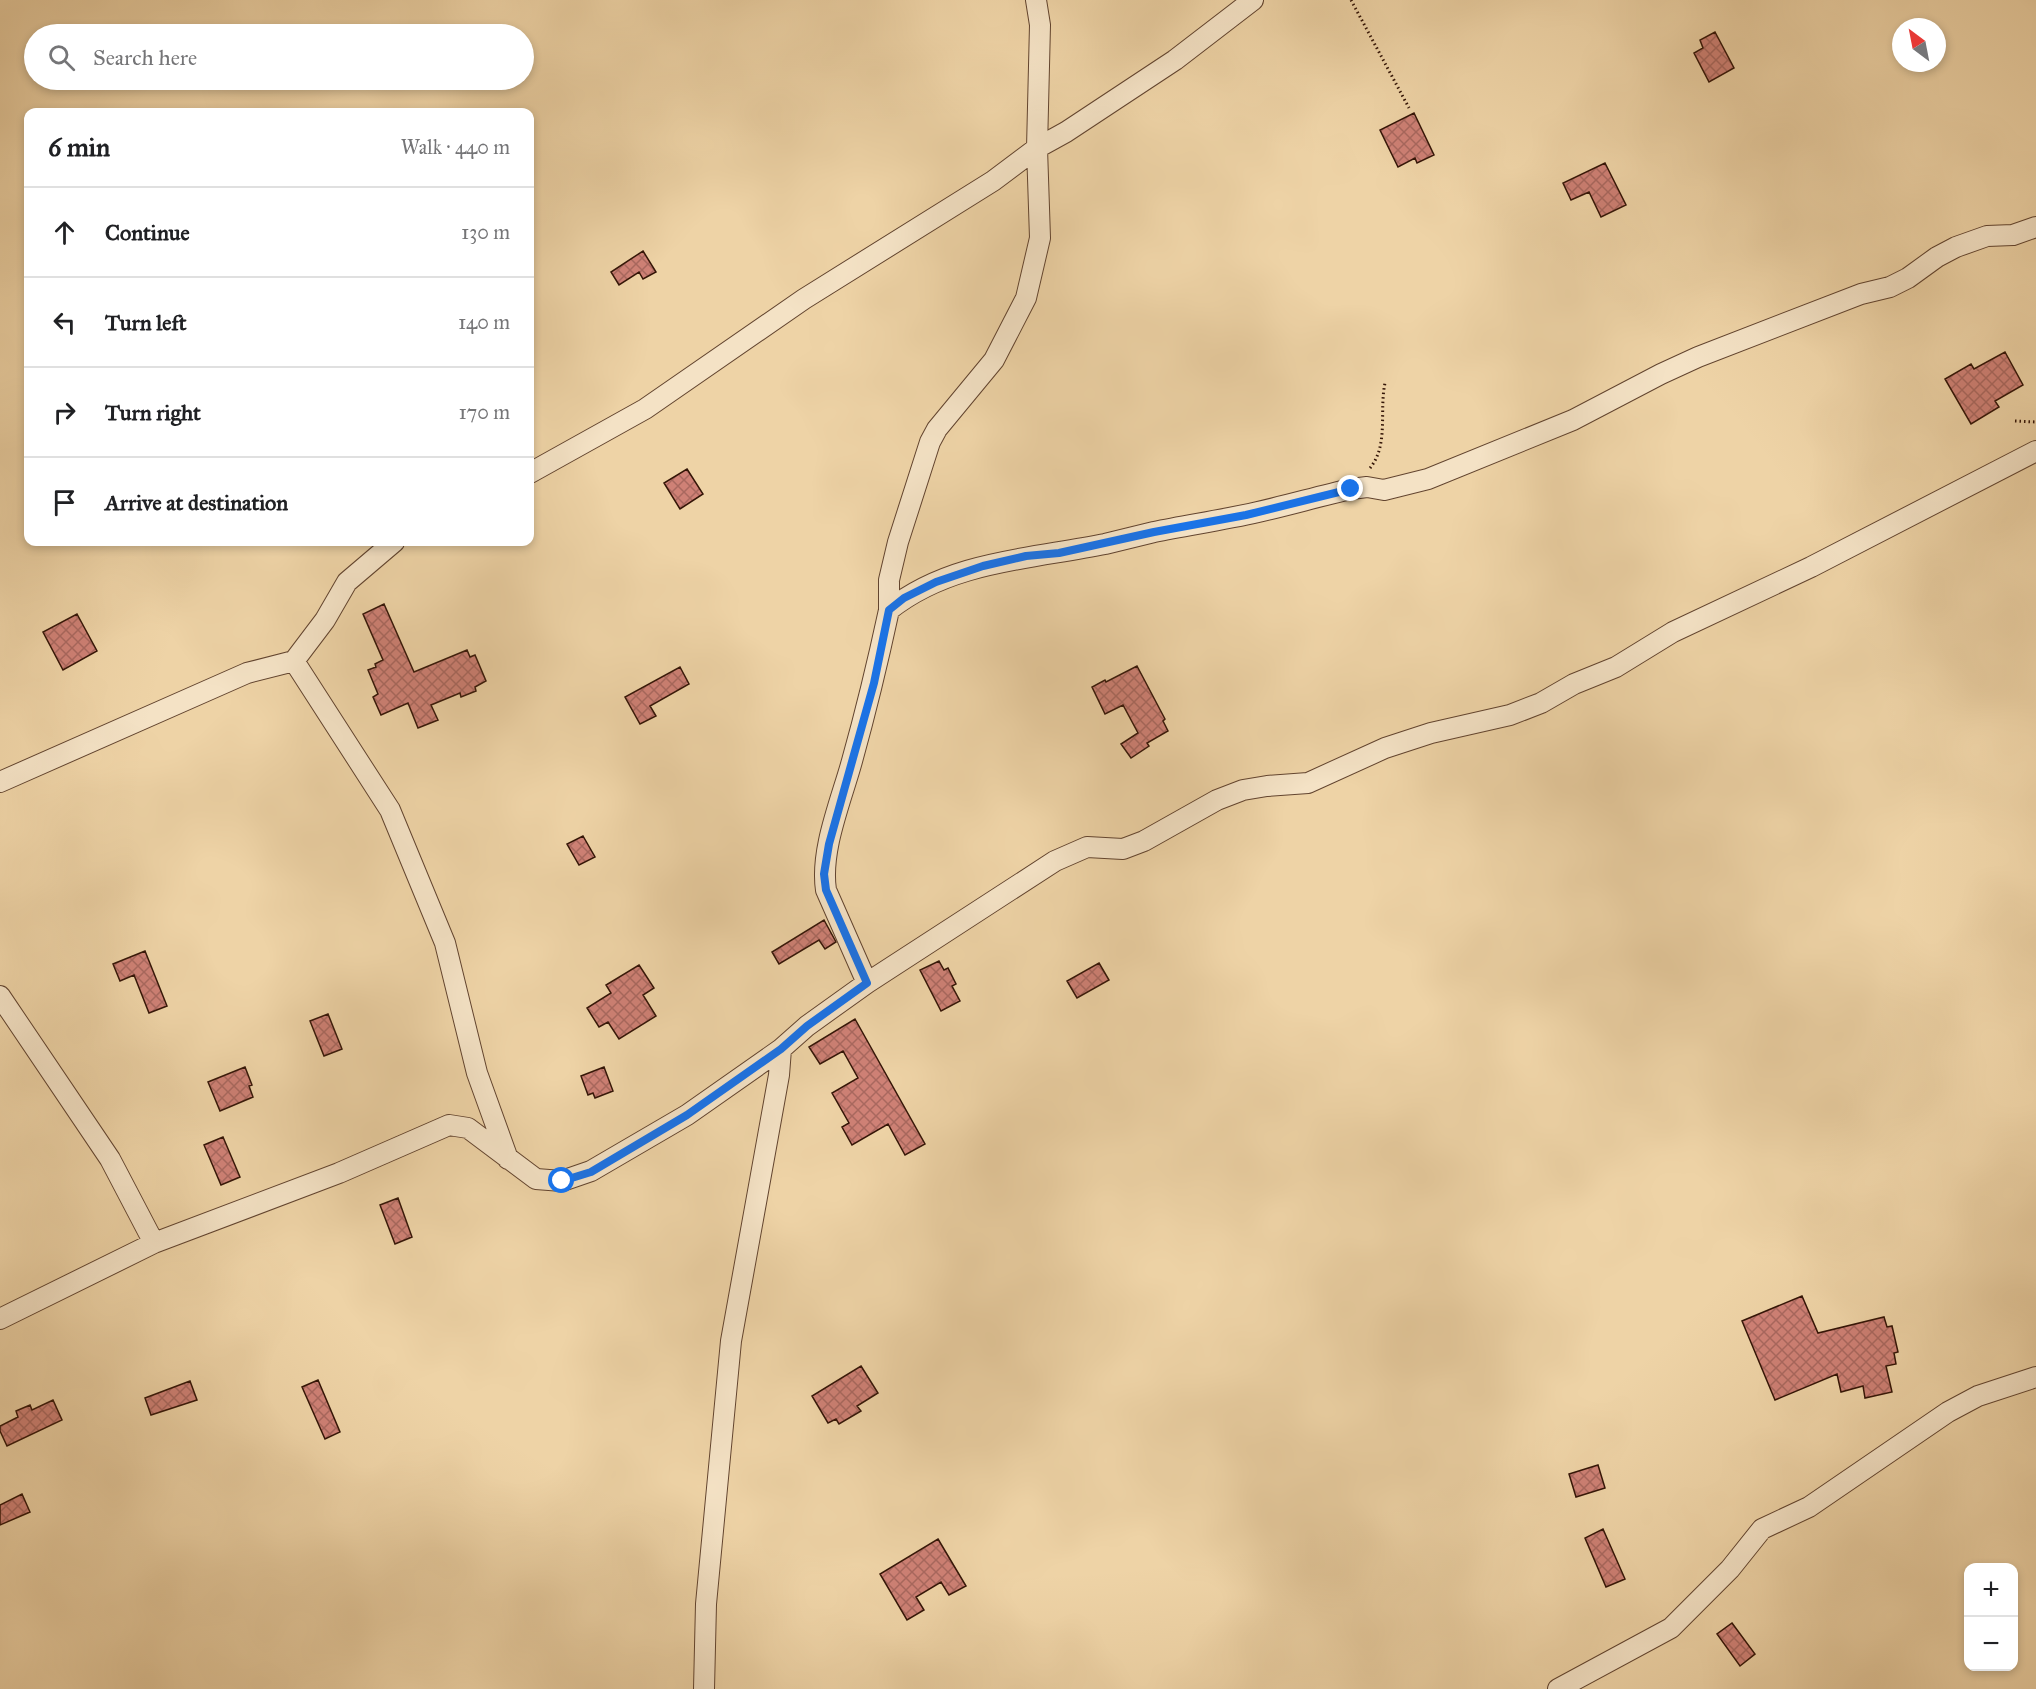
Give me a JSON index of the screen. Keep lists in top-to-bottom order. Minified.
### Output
{"north":"top left","page":{"search":"Search here","heading":["6 min","Walk · 440 m"],"list":[["Continue","130 m"],["Turn left","140 m"],["Turn right","170 m"],"Arrive at destination"],"map_buttons":["+","−"]}}
